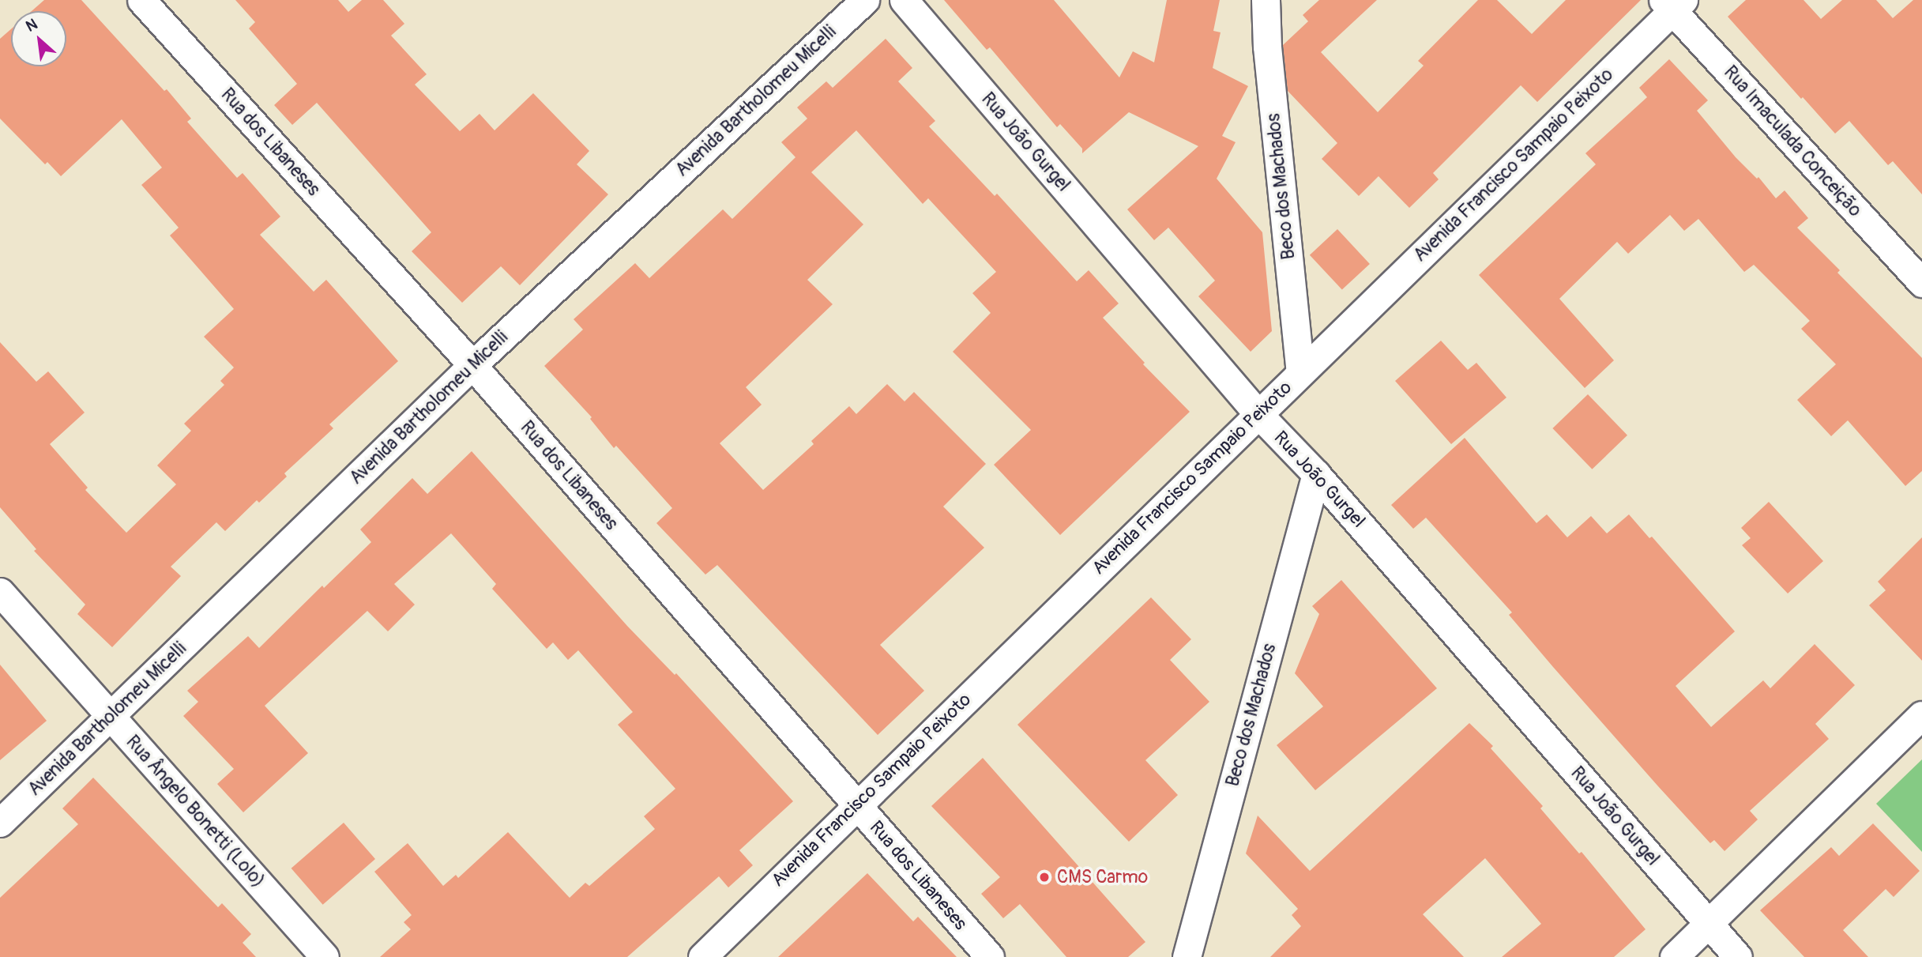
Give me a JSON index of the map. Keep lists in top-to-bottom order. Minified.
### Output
{"streets":{"street":["Avenida Bartholomeu Micelli","Rua Imaculada Conceição","Rua dos Libaneses","Rua João Gurgel","Avenida Francisco Sampaio Peixoto","Beco dos Machados","Rua Ângelo Bonetti (Lolo)"]},"crossings":[["Avenida Bartholomeu Micelli","Rua dos Libaneses"],["Avenida Bartholomeu Micelli","Rua Ângelo Bonetti (Lolo)"],["Rua Imaculada Conceição","Avenida Francisco Sampaio Peixoto"],["Rua dos Libaneses","Avenida Francisco Sampaio Peixoto"],["Rua João Gurgel","Avenida Francisco Sampaio Peixoto"],["Rua João Gurgel","Beco dos Machados"],["Avenida Francisco Sampaio Peixoto","Beco dos Machados"]],"places":["CMS Carmo"],"north":"top left"}
